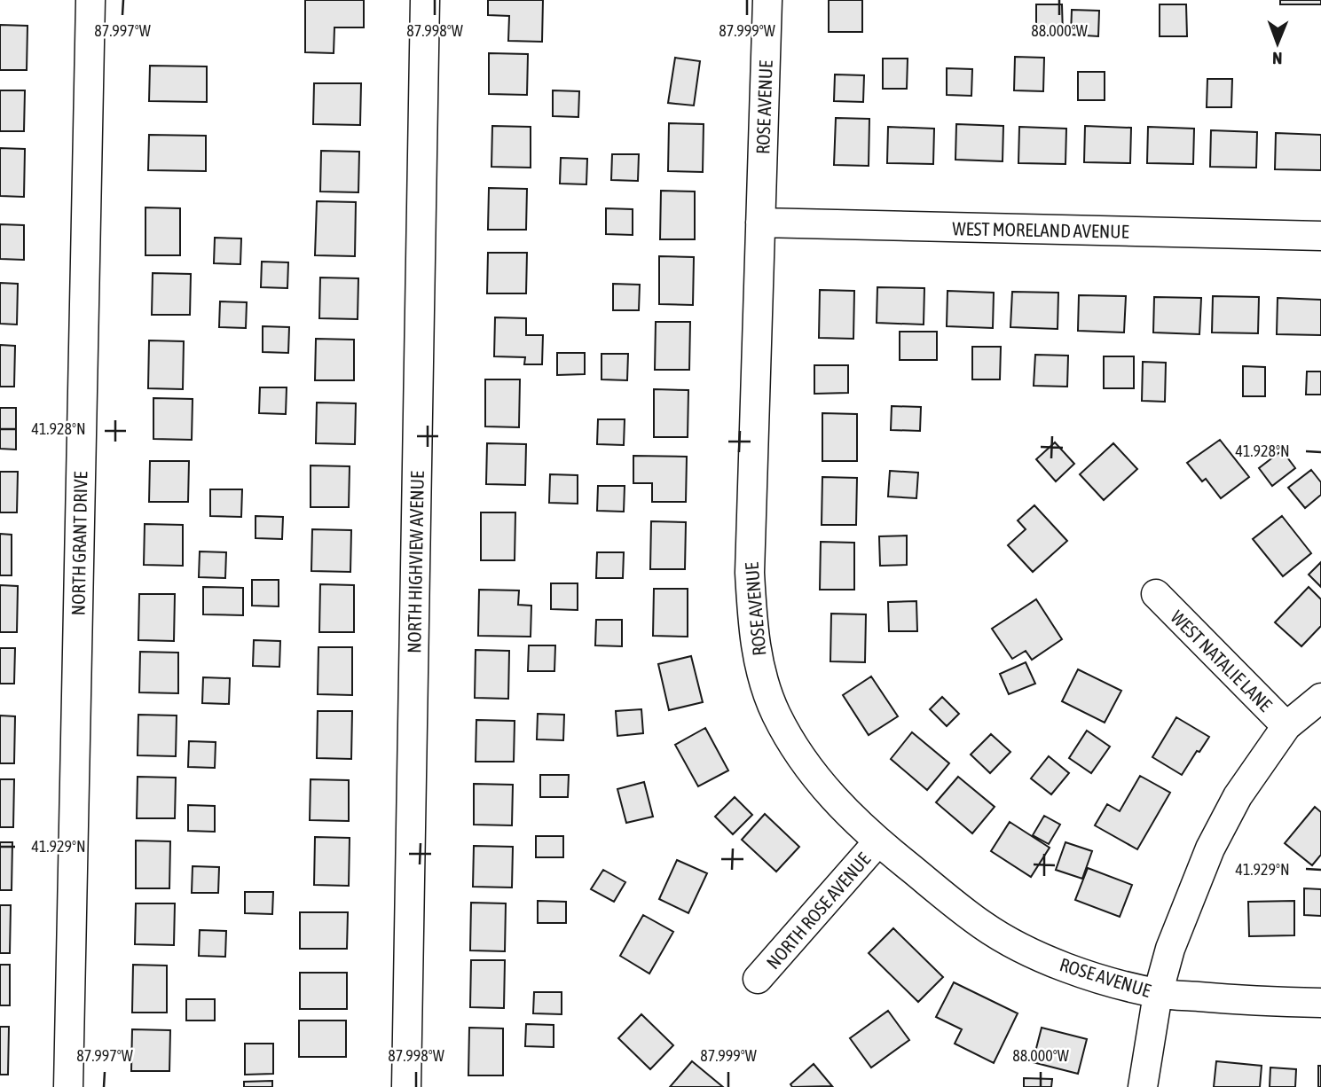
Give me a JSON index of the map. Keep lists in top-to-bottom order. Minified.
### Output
{"streets":{"street":["ROSE AVENUE","WEST MORELAND AVENUE","NORTH GRANT DRIVE","NORTH HIGHVIEW AVENUE","WEST NATALIE LANE","NORTH ROSE AVENUE"]},"crossings":[["ROSE AVENUE","WEST MORELAND AVENUE"],["ROSE AVENUE","WEST NATALIE LANE"],["ROSE AVENUE","NORTH ROSE AVENUE"]],"north":"bottom","coordinates":["87.997°W","87.998°W","87.999°W","88.000°W","41.928°N","41.929°N"]}
